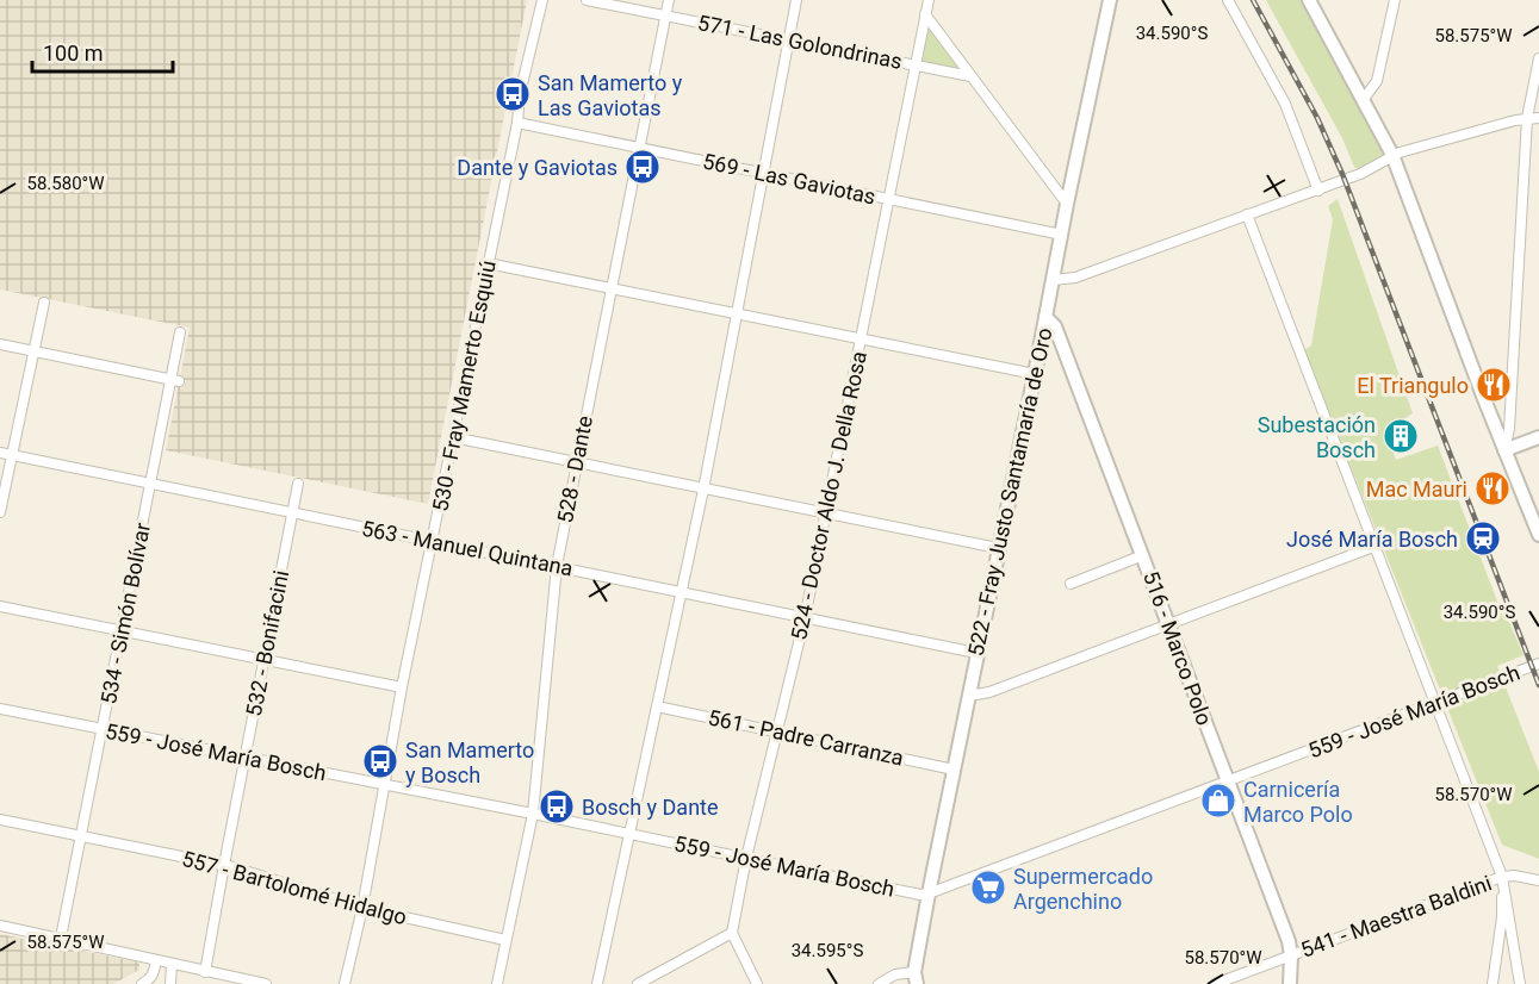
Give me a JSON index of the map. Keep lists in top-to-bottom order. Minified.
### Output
{"streets":{"street":["571 - Las Golondrinas","569 - Las Gaviotas","530 - Fray Mamerto Esquiú","528 - Dante","522 - Fray Justo Santamaría de Oro","524 - Doctor Aldo J. Della Rosa","563 - Manuel Quintana","534 - Simón Bolívar","532 - Bonifacini","516 - Marco Polo","559 - José María Bosch","561 - Padre Carranza","557 - Bartolomé Hidalgo","541 - Maestra Baldini"]},"crossings":[["571 - Las Golondrinas","528 - Dante"],["571 - Las Golondrinas","524 - Doctor Aldo J. Della Rosa"],["569 - Las Gaviotas","530 - Fray Mamerto Esquiú"],["569 - Las Gaviotas","528 - Dante"],["569 - Las Gaviotas","522 - Fray Justo Santamaría de Oro"],["569 - Las Gaviotas","524 - Doctor Aldo J. Della Rosa"],["530 - Fray Mamerto Esquiú","563 - Manuel Quintana"],["530 - Fray Mamerto Esquiú","559 - José María Bosch"],["530 - Fray Mamerto Esquiú","557 - Bartolomé Hidalgo"],["528 - Dante","563 - Manuel Quintana"],["528 - Dante","559 - José María Bosch"],["528 - Dante","557 - Bartolomé Hidalgo"],["522 - Fray Justo Santamaría de Oro","563 - Manuel Quintana"],["522 - Fray Justo Santamaría de Oro","516 - Marco Polo"],["522 - Fray Justo Santamaría de Oro","559 - José María Bosch"],["522 - Fray Justo Santamaría de Oro","561 - Padre Carranza"],["524 - Doctor Aldo J. Della Rosa","563 - Manuel Quintana"],["524 - Doctor Aldo J. Della Rosa","559 - José María Bosch"],["524 - Doctor Aldo J. Della Rosa","561 - Padre Carranza"],["563 - Manuel Quintana","534 - Simón Bolívar"],["563 - Manuel Quintana","532 - Bonifacini"],["534 - Simón Bolívar","559 - José María Bosch"],["534 - Simón Bolívar","557 - Bartolomé Hidalgo"],["532 - Bonifacini","559 - José María Bosch"],["532 - Bonifacini","557 - Bartolomé Hidalgo"],["516 - Marco Polo","559 - José María Bosch"],["516 - Marco Polo","541 - Maestra Baldini"]],"places":{"bus stop":["San Mamerto y Las Gaviotas","Dante y Gaviotas","San Mamerto y Bosch","Bosch y Dante"],"restaurant":["El Triangulo","Mac Mauri"],"building":["Subestación Bosch"],"station":["José María Bosch"],"shop":["Carnicería Marco Polo"],"supermarket":["Supermercado Argenchino"]},"scale_bar":"100 m","coordinates":["34.590°S","58.575°W","58.580°W","58.570°W","34.595°S"]}
